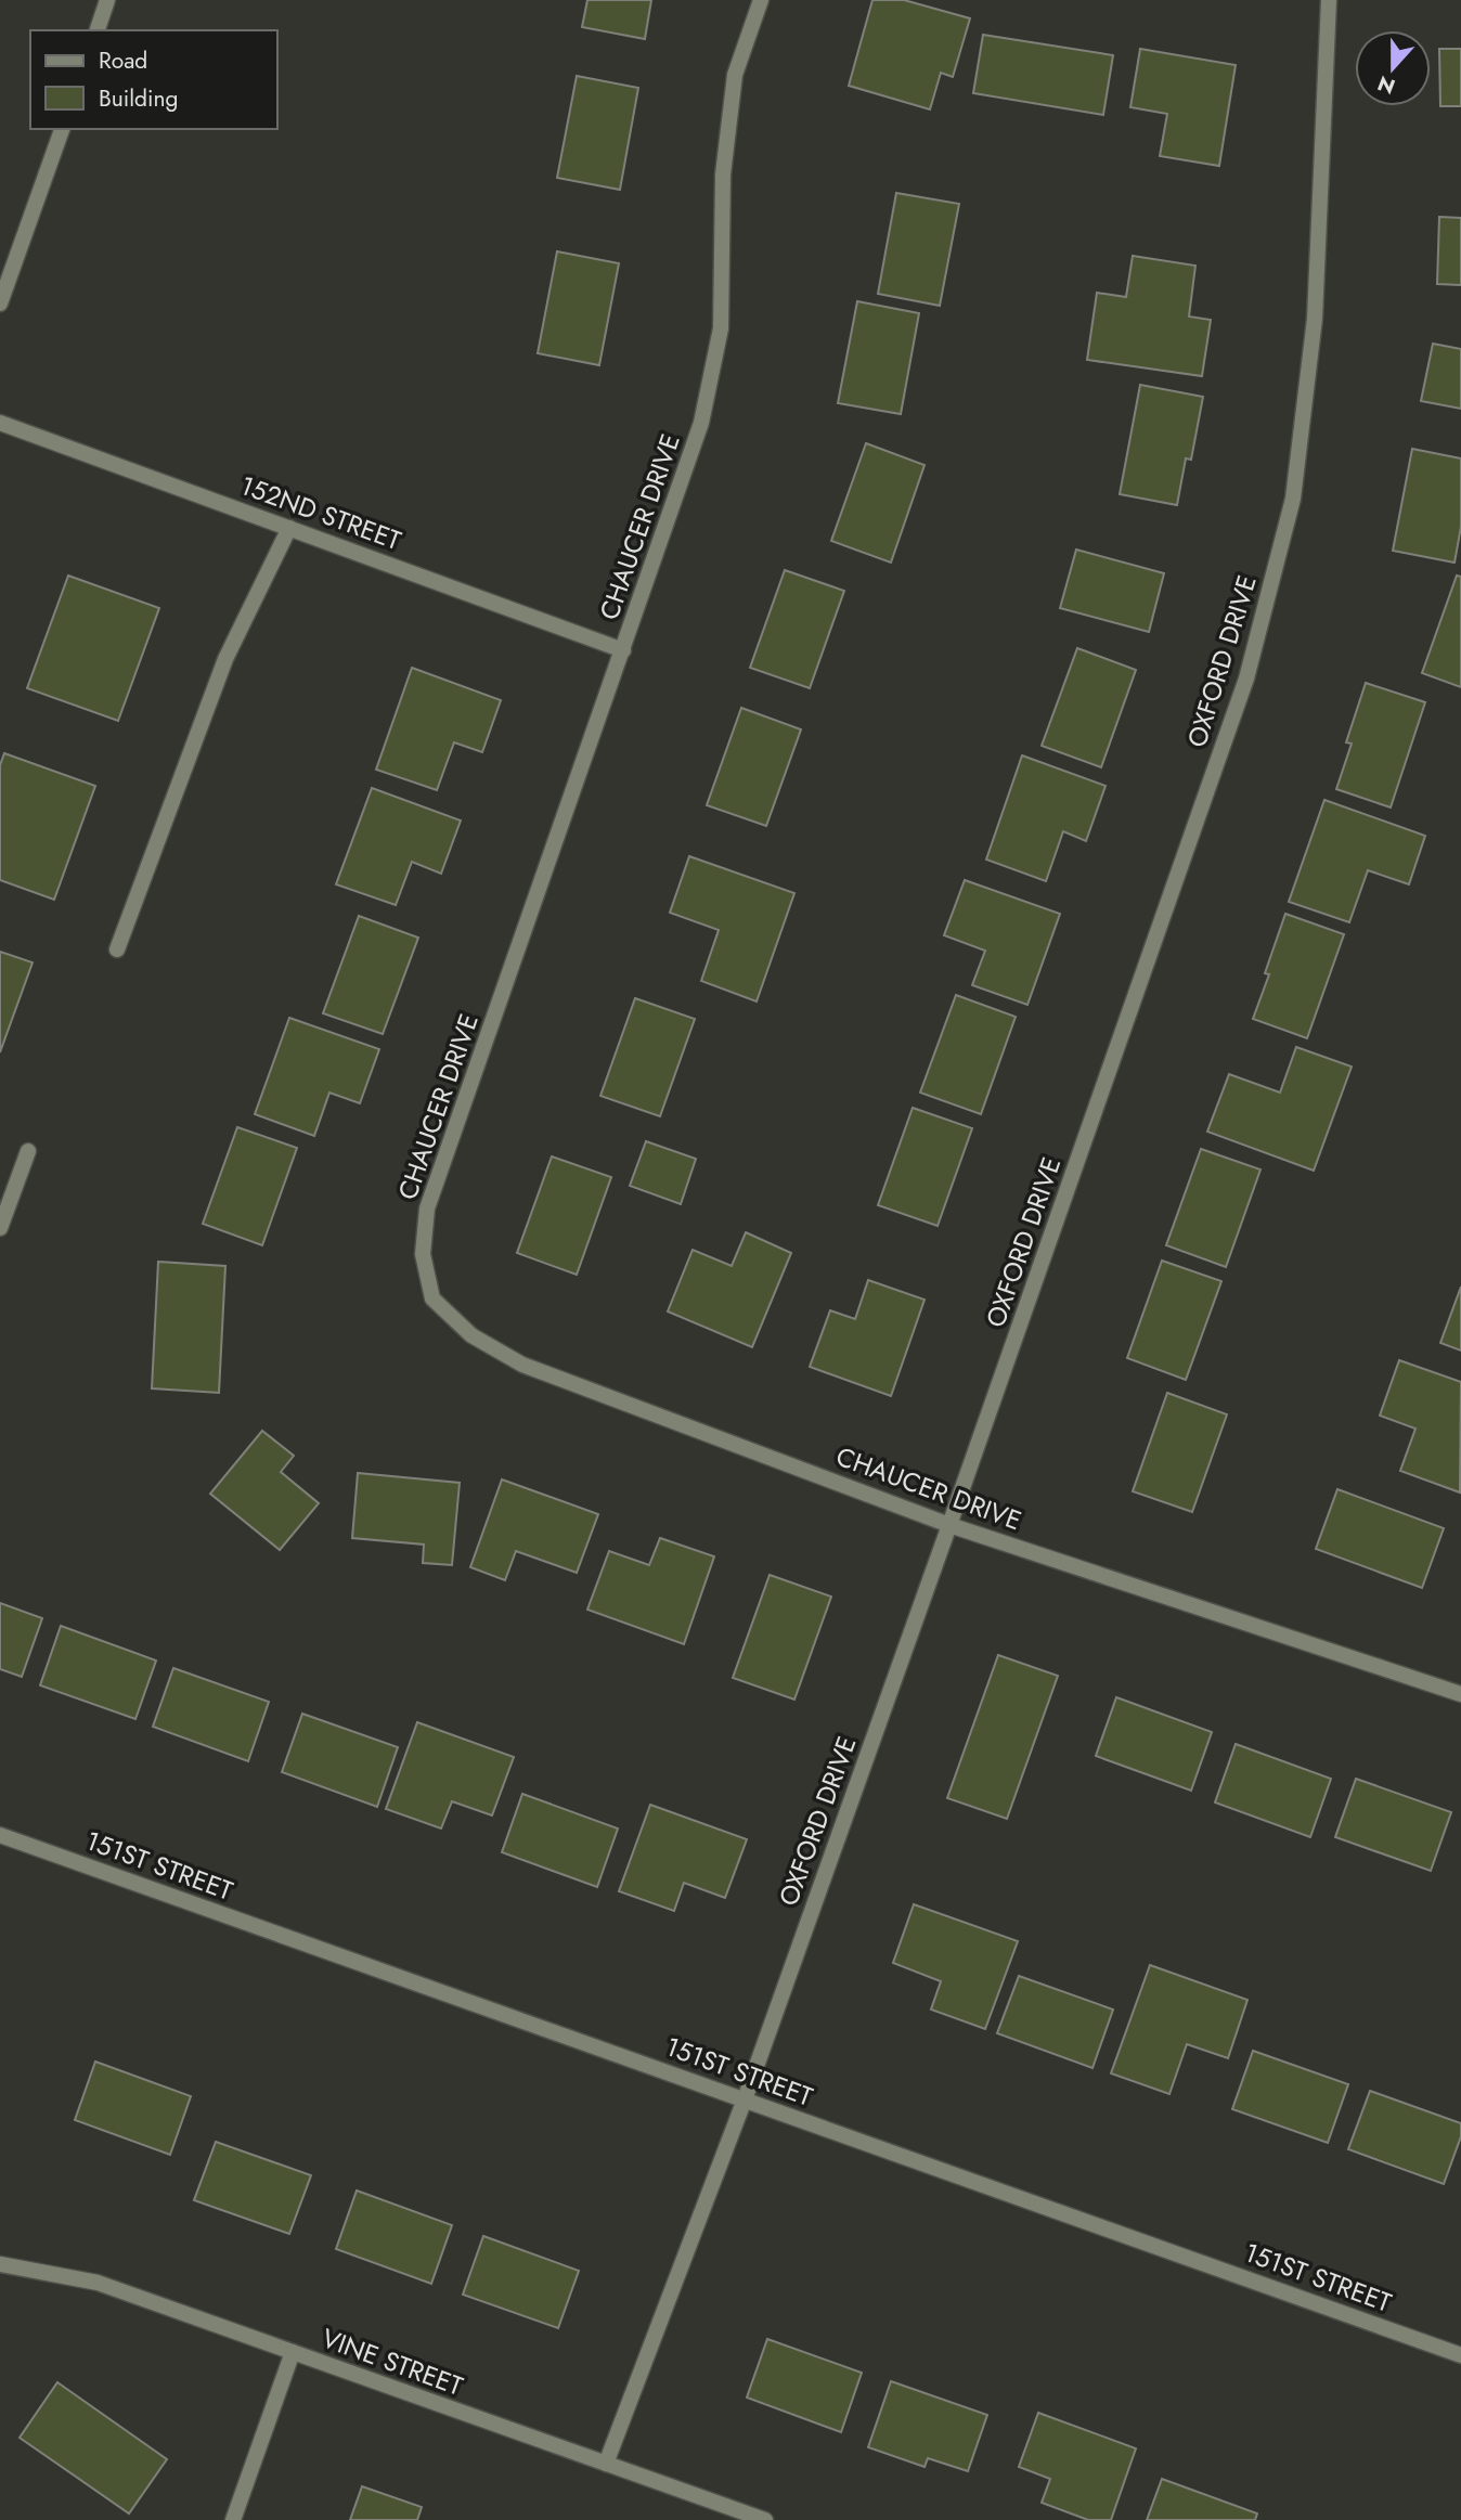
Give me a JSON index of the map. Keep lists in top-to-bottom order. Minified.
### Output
{"streets":{"street":["152ND STREET","CHAUCER DRIVE","OXFORD DRIVE","151ST STREET","VINE STREET"]},"crossings":[["152ND STREET","CHAUCER DRIVE"],["CHAUCER DRIVE","OXFORD DRIVE"],["OXFORD DRIVE","151ST STREET"],["OXFORD DRIVE","VINE STREET"]],"legend":["Road","Building"],"north":"bottom"}
